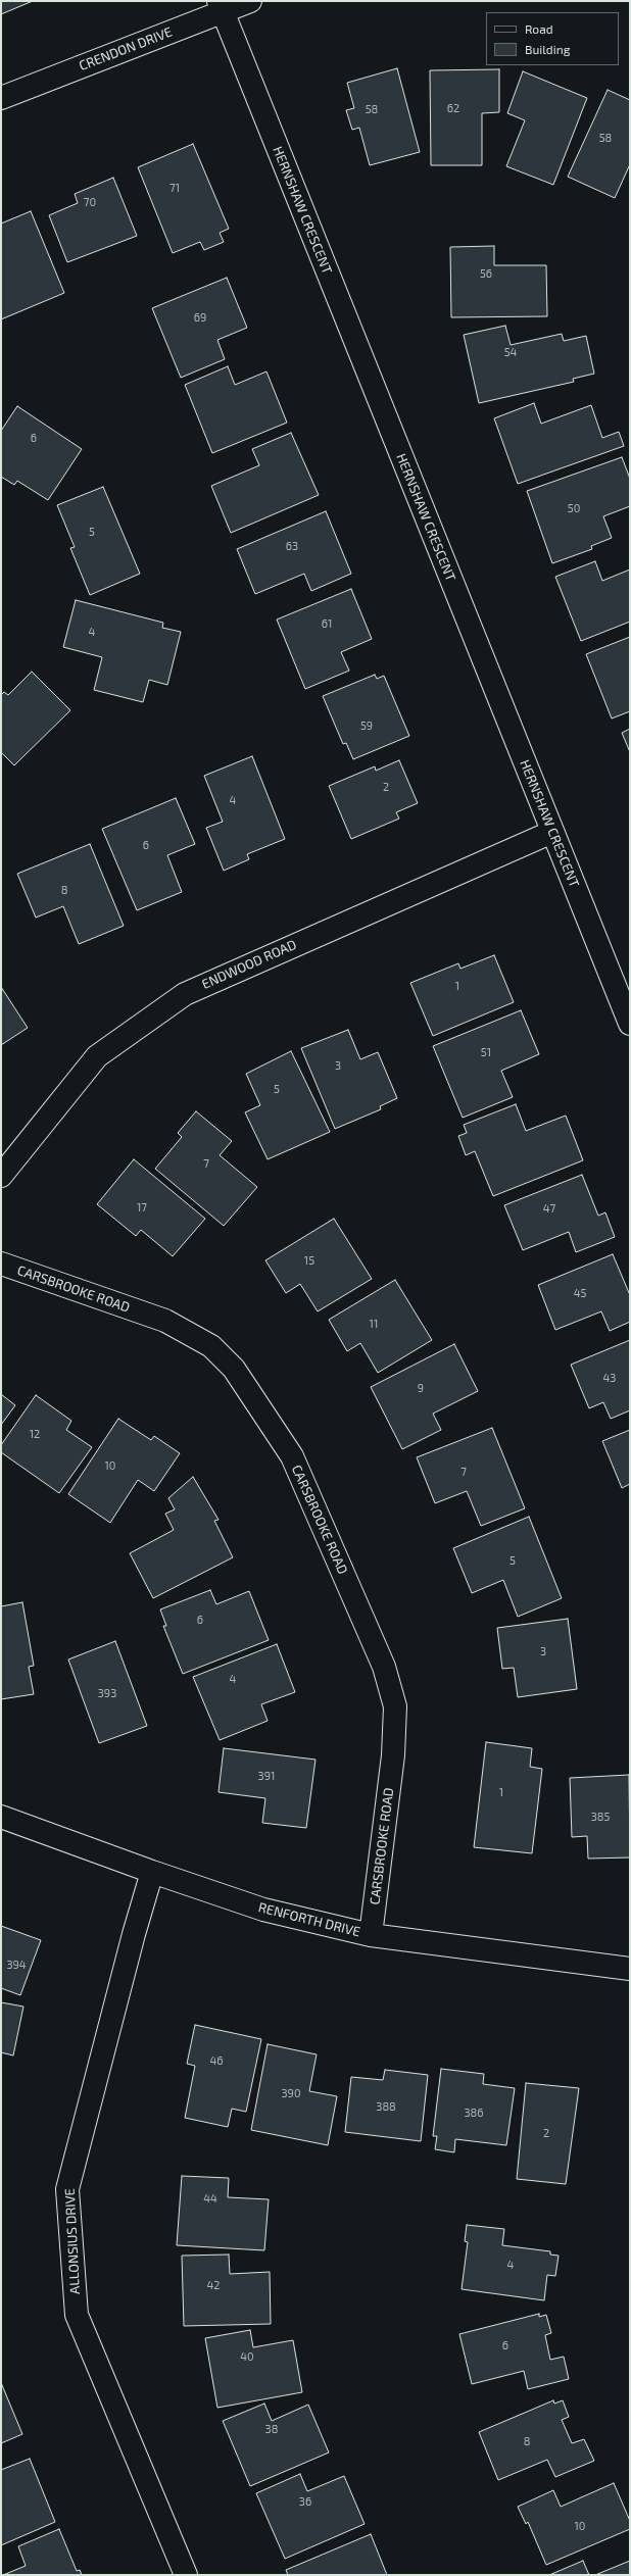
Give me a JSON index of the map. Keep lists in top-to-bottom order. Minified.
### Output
{"streets":{"street":["CRENDON DRIVE","HERNSHAW CRESCENT","ENDWOOD ROAD","CARSBROOKE ROAD","RENFORTH DRIVE","ALLONSIUS DRIVE"]},"crossings":[["CRENDON DRIVE","HERNSHAW CRESCENT"],["HERNSHAW CRESCENT","ENDWOOD ROAD"],["CARSBROOKE ROAD","RENFORTH DRIVE"],["RENFORTH DRIVE","ALLONSIUS DRIVE"]],"house_numbers":["62","58","58","71","70","56","69","54","6","50","5","63","61","4","59","2","4","6","8","1","51","3","5","7","17","47","15","45","11","43","9","12","10","7","5","6","3","4","393","391","1","385","394","46","390","388","386","2","44","4","42","6","40","38","8","36","10"],"legend":["Road","Building"]}
